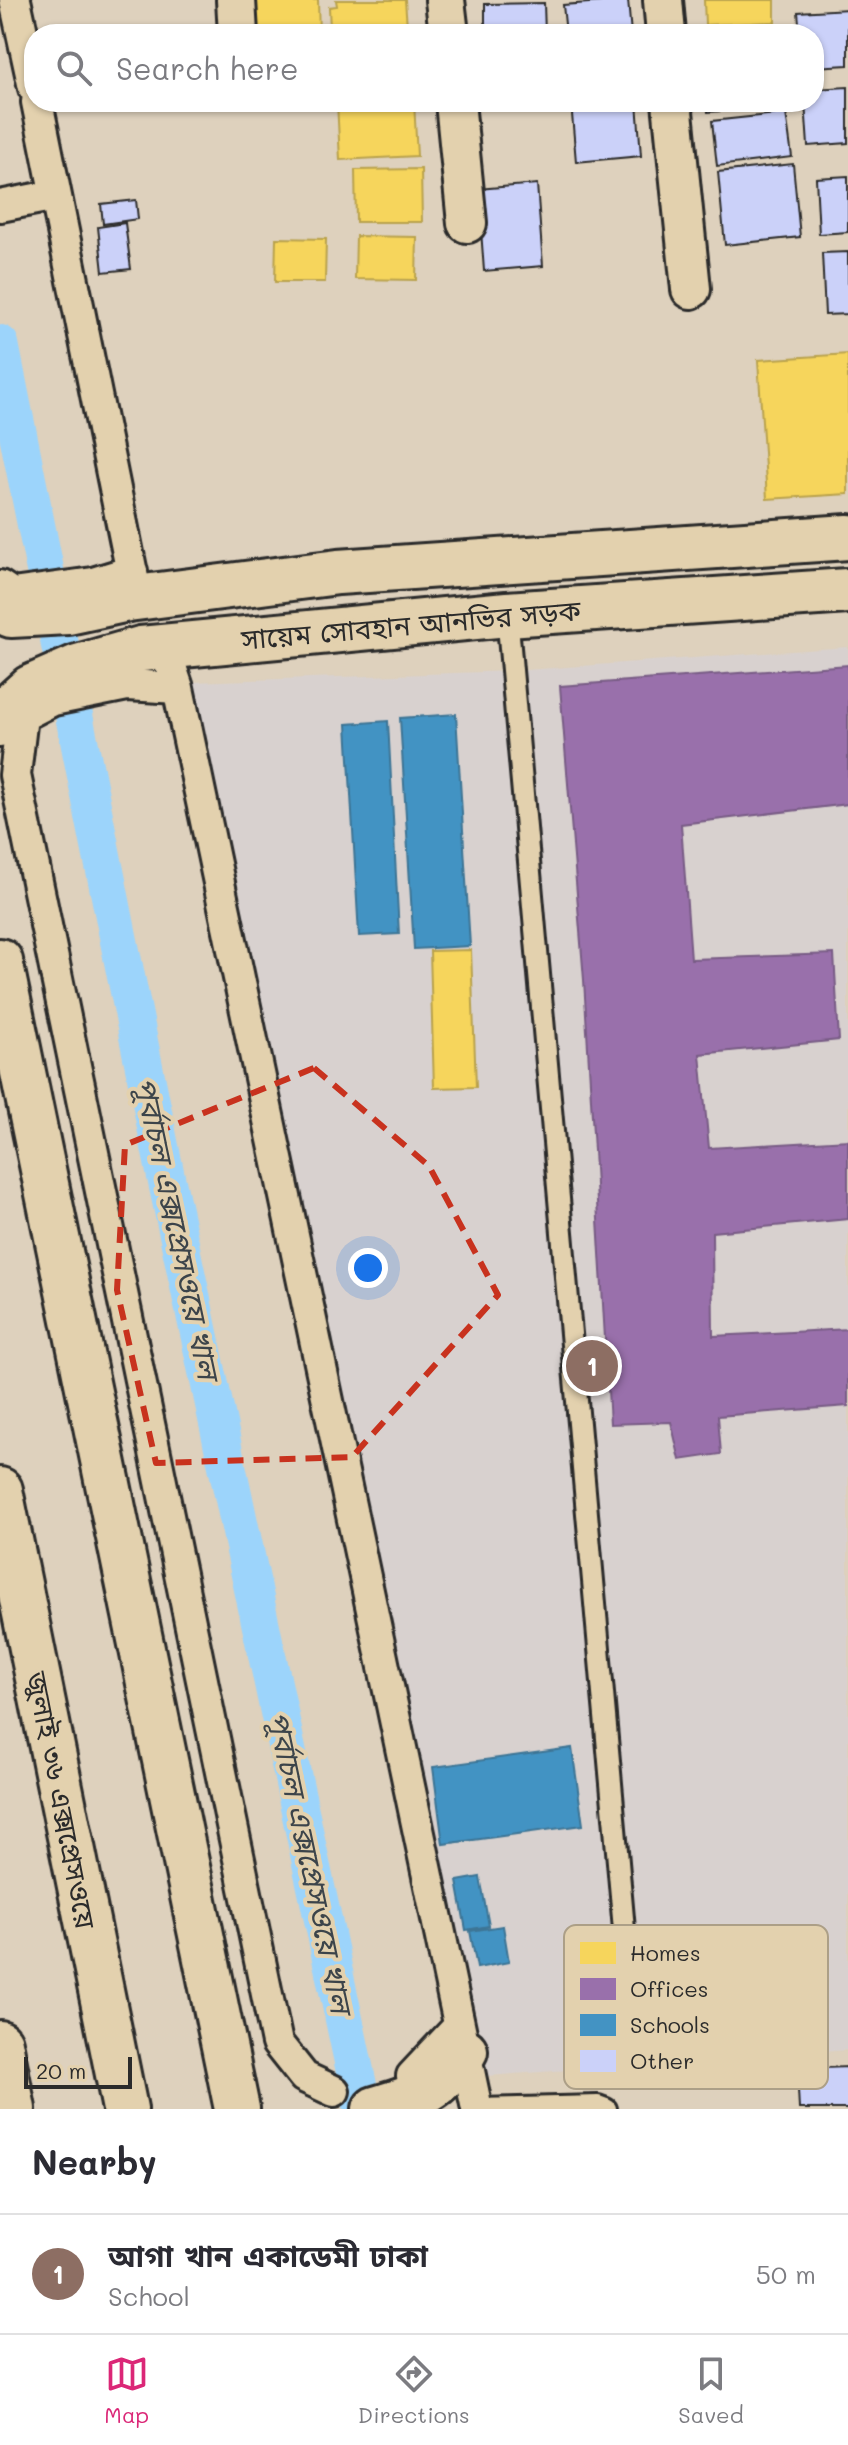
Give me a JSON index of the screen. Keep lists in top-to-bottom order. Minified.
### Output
{"streets":{"main road":["সায়েম সোবহান আনভির সড়ক","জুলাই ৩৬ এক্সপ্রেসওয়ে"]},"water":["পূর্বাচল এক্সপ্রেসওয়ে খাল"],"legend":["Homes","Offices","Schools","Other"],"scale_bar":"20 m","page":{"search":"Search here","pins":"1","scale":"20 m","heading":"Nearby","list":[{"mark":"1","name":"আগা খান একাডেমী ঢাকা","note":"School","value":"50 m"}],"nav":["Map","Directions","Saved"]}}
